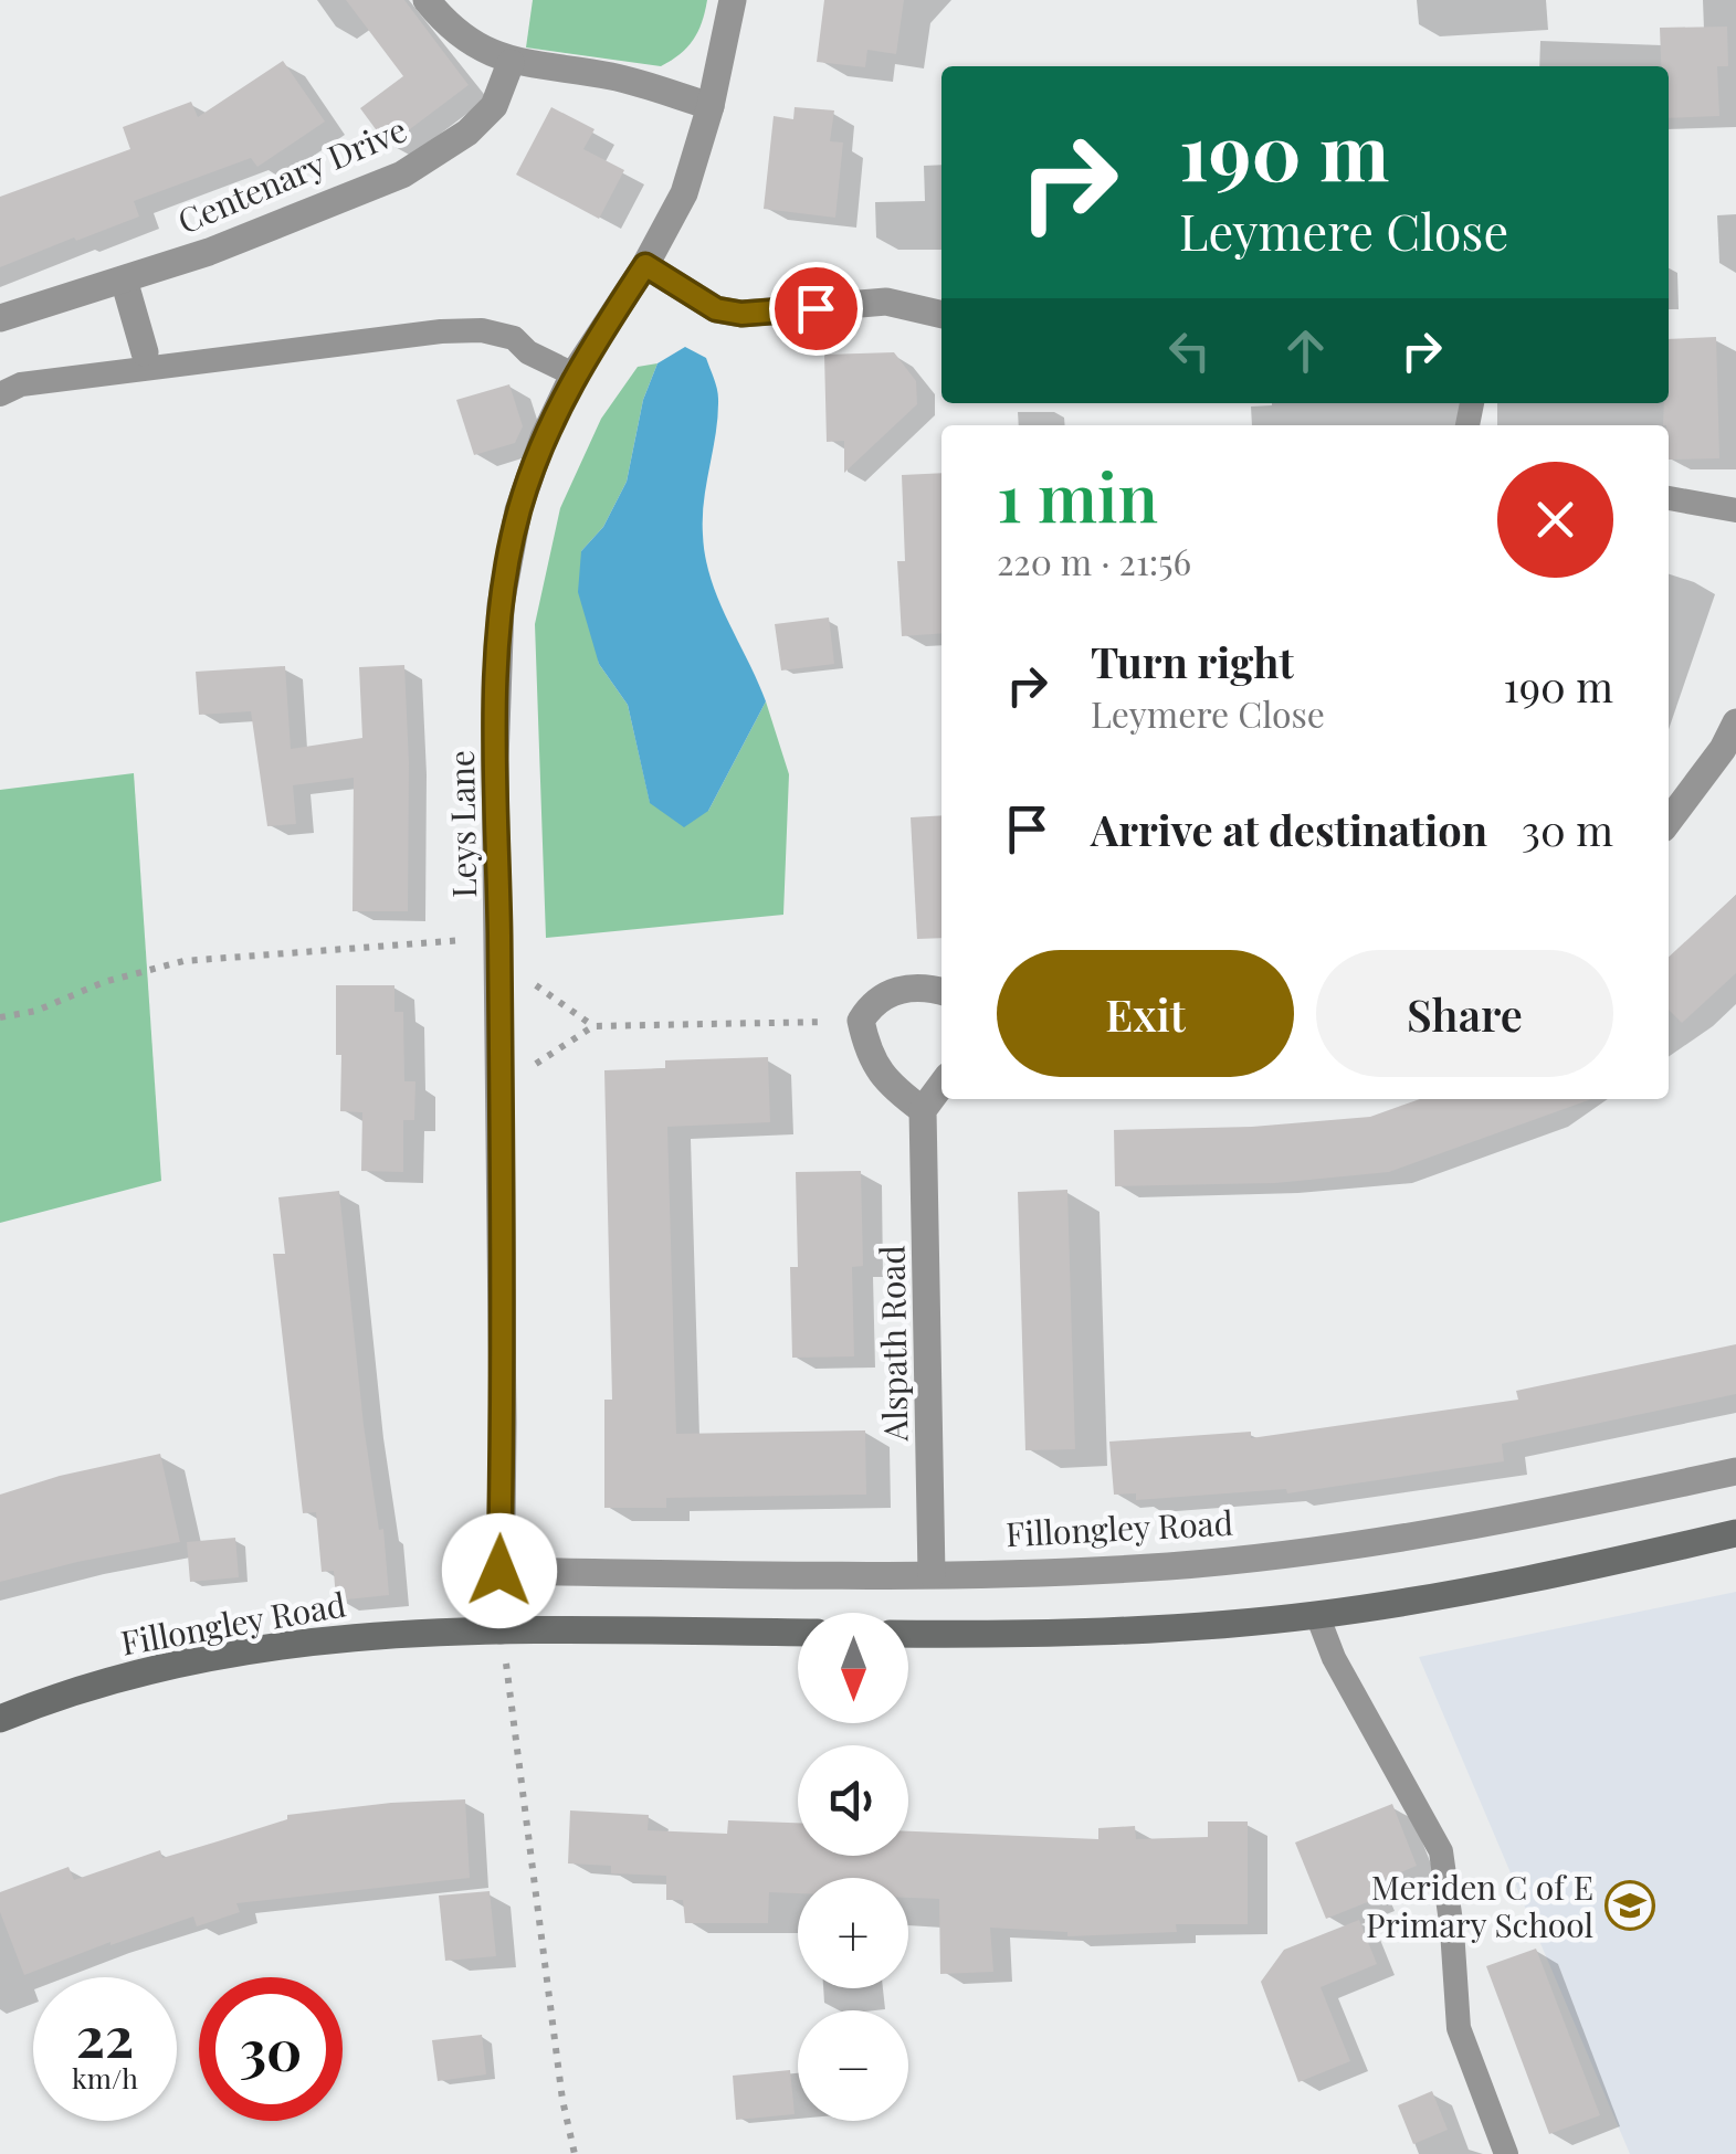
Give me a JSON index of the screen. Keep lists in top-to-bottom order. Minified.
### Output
{"streets":{"main road":["Fillongley Road"],"street":["Centenary Drive","Leys Lane","Alspath Road"]},"crossings":[["Leys Lane","Fillongley Road"],["Alspath Road","Fillongley Road"]],"places":{"school or university":["Meriden C of E Primary School"]},"north":"bottom","page":{"turn":["190 m","Leymere Close"],"heading":["1 min","220 m · 21:56"],"list":[{"name":"Turn right","note":"Leymere Close","value":"190 m"},{"name":"Arrive at destination","value":"30 m"}],"buttons":["Exit","Share"],"map_buttons":["+","−"],"speed":"22 km/h","limit":"30"}}
